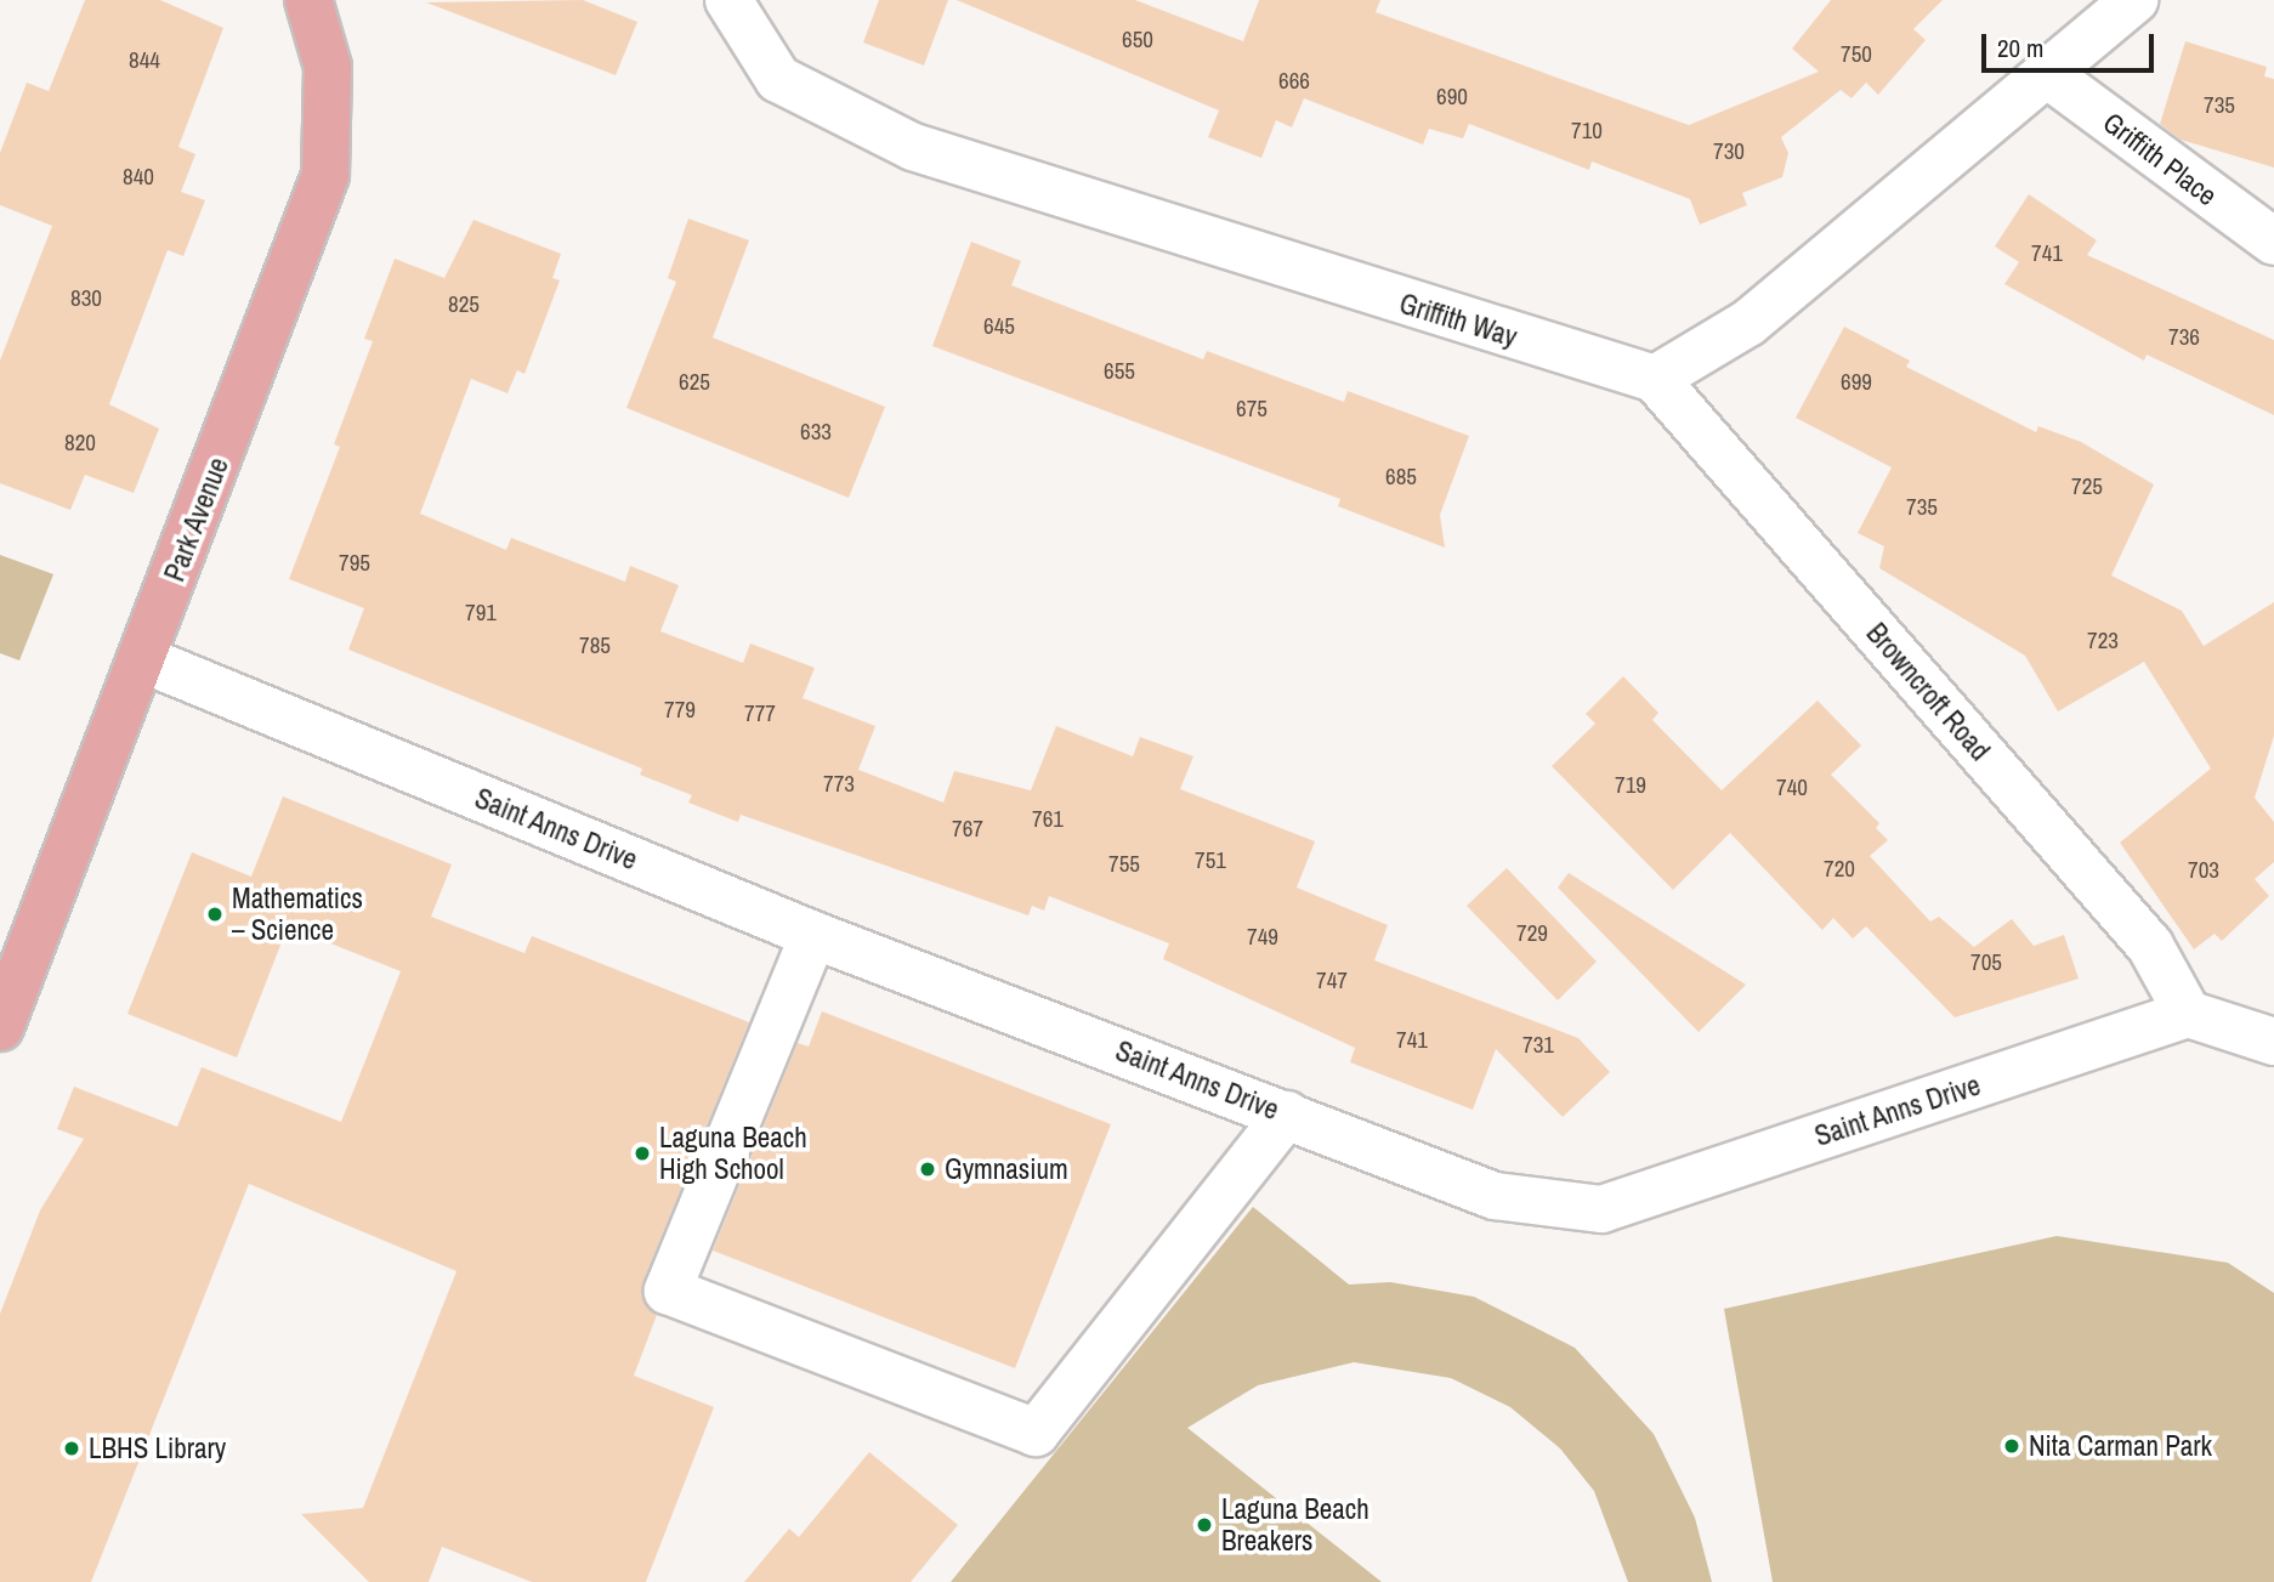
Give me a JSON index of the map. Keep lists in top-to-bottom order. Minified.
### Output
{"streets":{"main road":["Park Avenue"],"street":["Griffith Place","Griffith Way","Browncroft Road","Saint Anns Drive"]},"crossings":[["Griffith Way","Browncroft Road"],["Park Avenue","Saint Anns Drive"],["Browncroft Road","Saint Anns Drive"]],"places":["Mathematics – Science","Laguna Beach High School","Gymnasium","Nita Carman Park","LBHS Library","Laguna Beach Breakers"],"house_numbers":["650","750","844","666","690","735","710","730","840","741","830","825","645","736","655","625","699","675","633","820","685","725","735","795","791","723","785","779","777","773","719","740","761","767","751","755","720","703","729","749","705","747","741","731"],"scale_bar":"20 m"}
